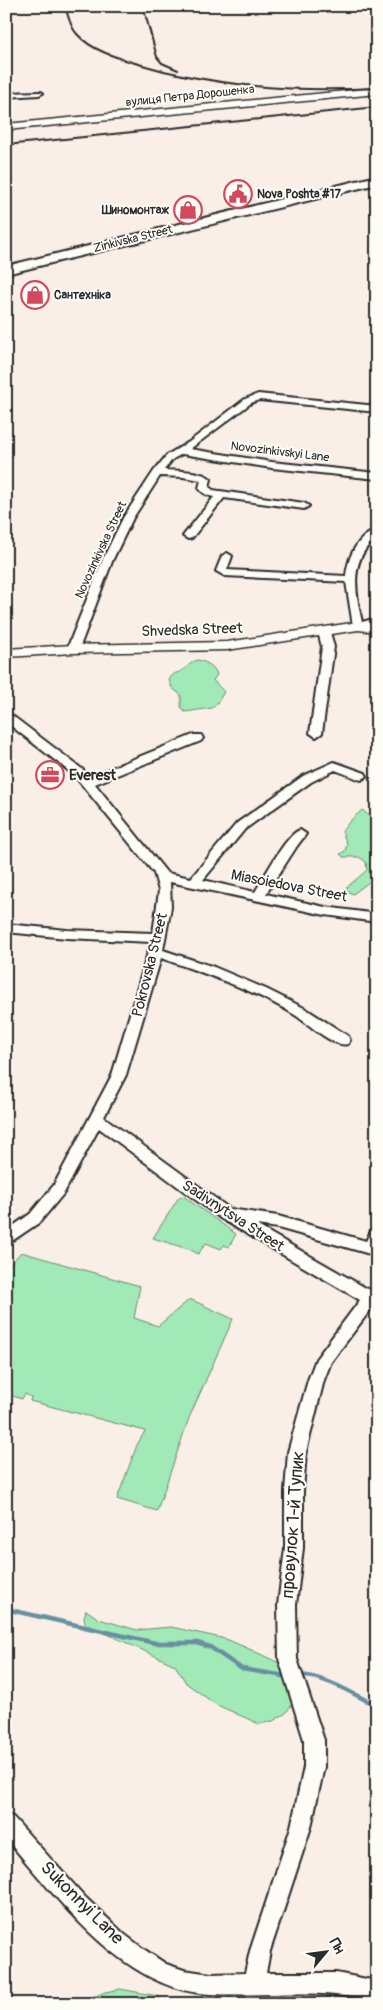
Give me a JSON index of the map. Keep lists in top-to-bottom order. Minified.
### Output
{"streets":{"main road":["Zinkivska Street"],"street":["вулиця Петра Дорошенка","Novozinkivskyi Lane","Novozinkivska Street","Shvedska Street","Miasoiedova Street","Pokrovska Street","Sadivnytsva Street","провулок 1-й Тупик","Sukonnyi Lane"]},"crossings":[["Novozinkivskyi Lane","Novozinkivska Street"],["Novozinkivska Street","Shvedska Street"],["Miasoiedova Street","Pokrovska Street"],["Pokrovska Street","Sadivnytsva Street"],["Sadivnytsva Street","провулок 1-й Тупик"],["провулок 1-й Тупик","Sukonnyi Lane"]],"places":{"public building":["Nova Poshta #17"],"shop":["Шиномонтаж","Сантехніка"],"office":["Everest"]},"north":"top right"}
